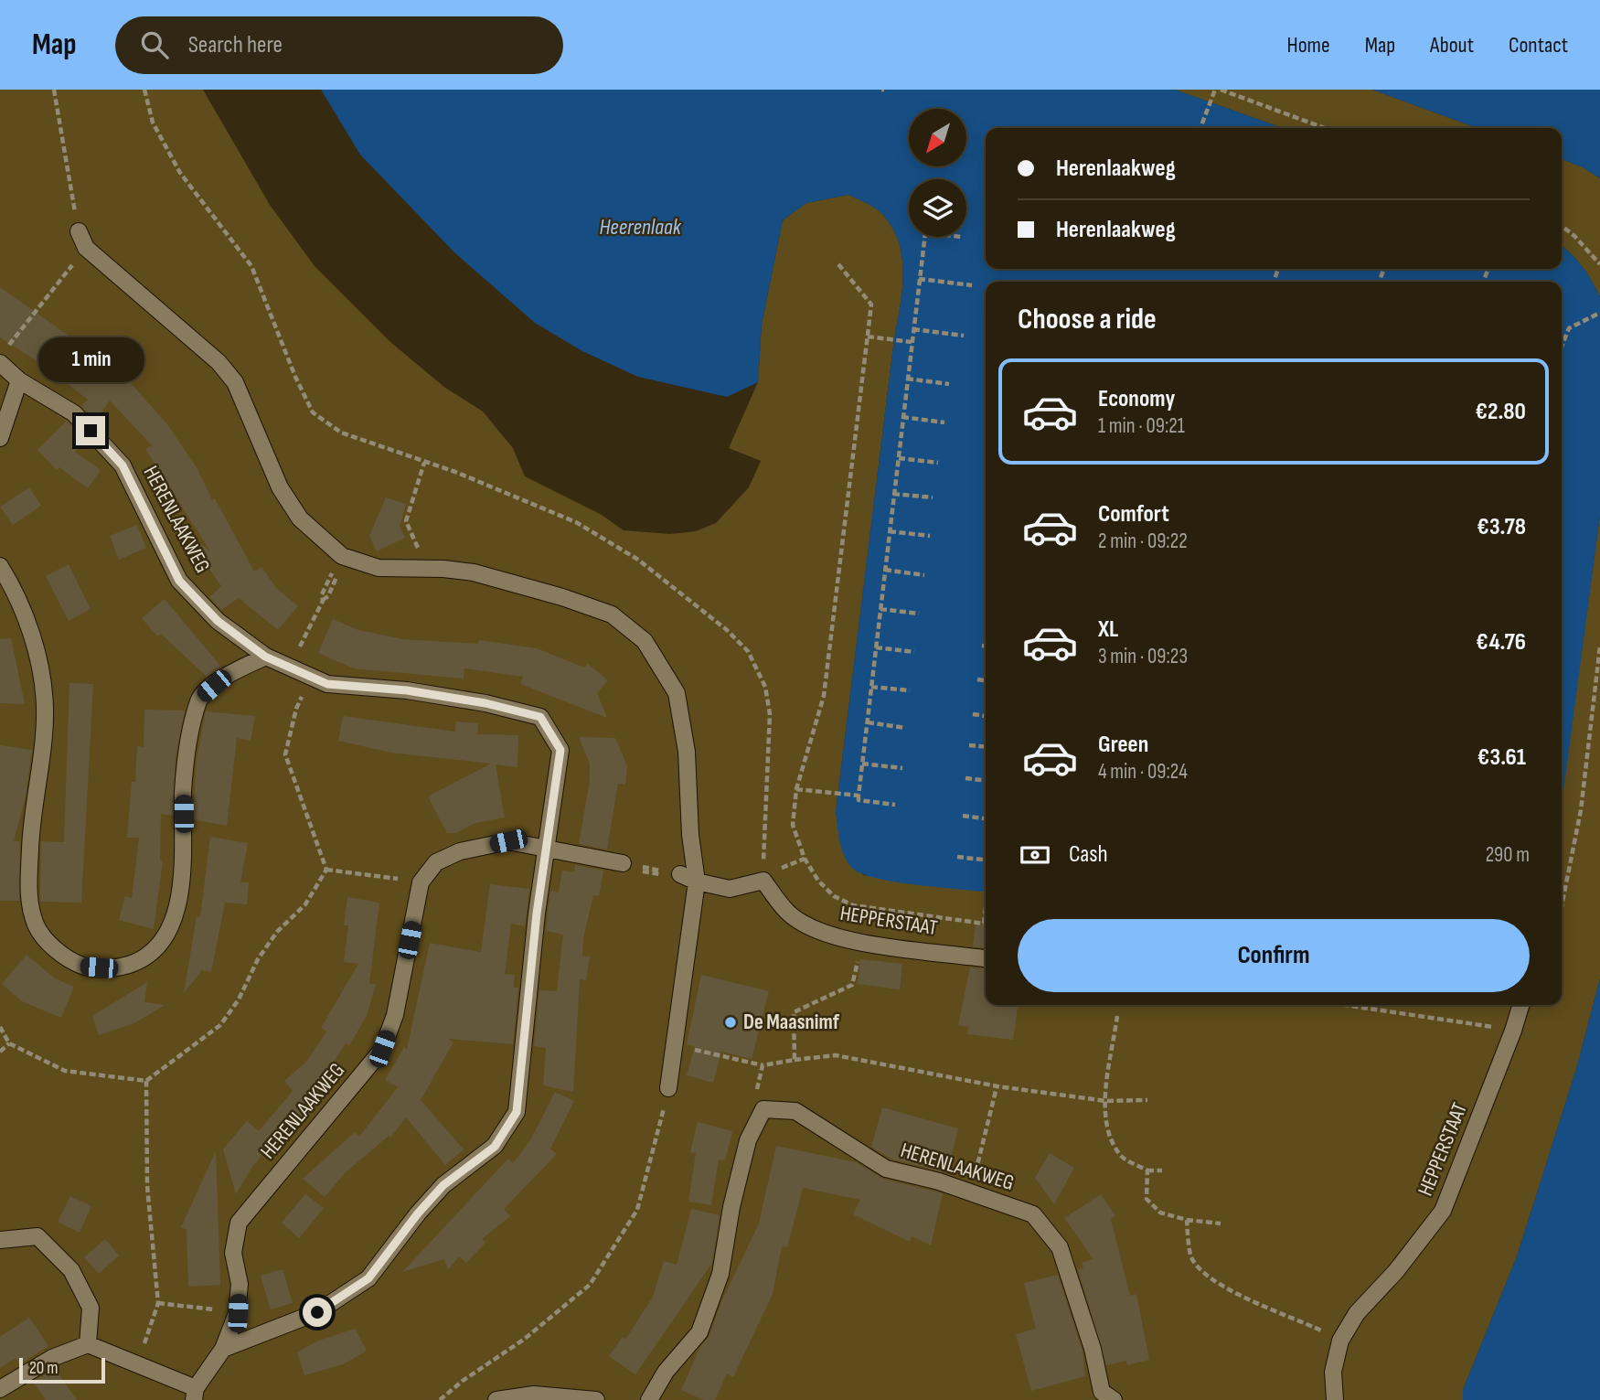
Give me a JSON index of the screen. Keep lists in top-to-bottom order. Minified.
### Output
{"streets":{"lane":["HERENLAAKWEG","HEPPERSTAAT"]},"water":["Heerenlaak"],"places":["De Maasnimf"],"scale_bar":"20 m","north":"bottom left","page":{"header":"Map","search":"Search here","nav":["Home","Map","About","Contact"],"banner":["Herenlaakweg","Herenlaakweg"],"heading":"Choose a ride","bubble":"1 min","list":[{"name":"Economy","note":"1 min · 09:21","value":"€2.80"},{"name":"Comfort","note":"2 min · 09:22","value":"€3.78"},{"name":"XL","note":"3 min · 09:23","value":"€4.76"},{"name":"Green","note":"4 min · 09:24","value":"€3.61"}],"pay":["Cash","290 m"],"buttons":"Confirm","scale":"20 m"}}
